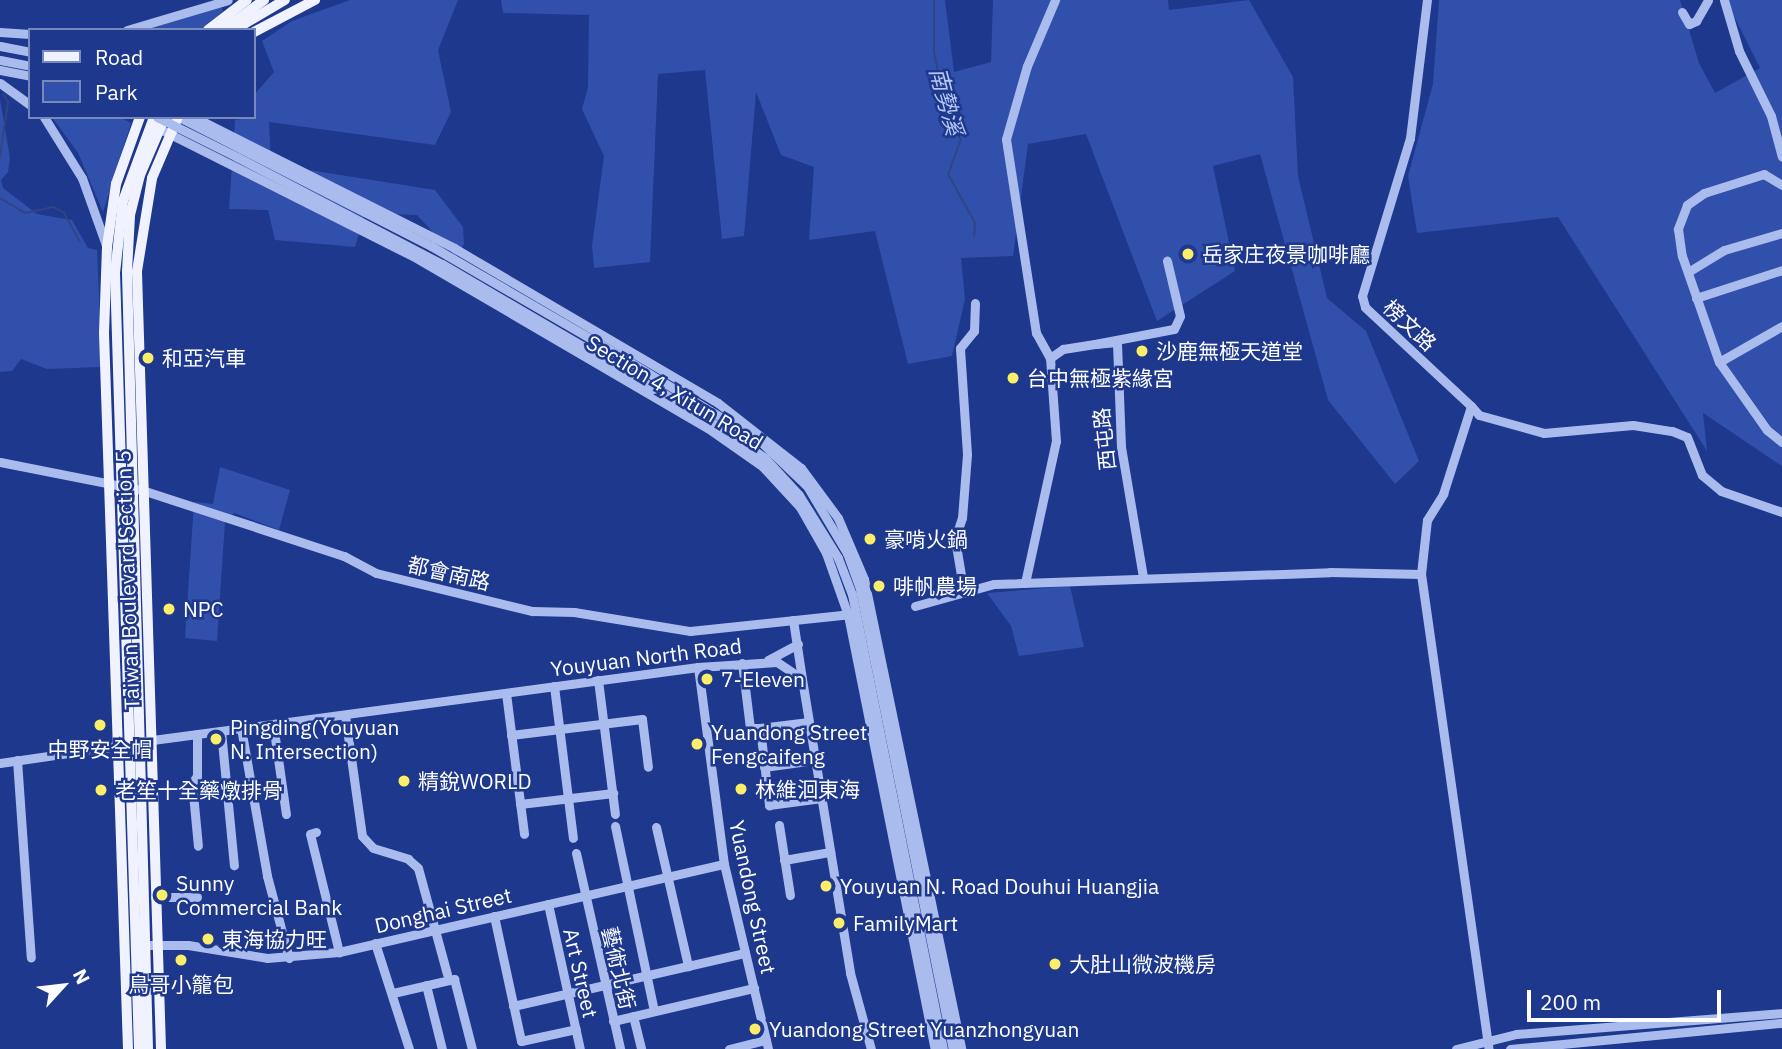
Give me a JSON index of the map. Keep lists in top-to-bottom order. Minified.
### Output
{"streets":{"main road":["Taiwan Boulevard Section 5"],"street":["榜文路","Section 4, Xitun Road","西屯路","都會南路","Youyuan North Road","Yuandong Street","Donghai Street","藝術北街","Art Street"]},"crossings":[["Section 4, Xitun Road","都會南路"],["Section 4, Xitun Road","Taiwan Boulevard Section 5"],["都會南路","Taiwan Boulevard Section 5"],["Taiwan Boulevard Section 5","Youyuan North Road"],["Taiwan Boulevard Section 5","Donghai Street"],["Youyuan North Road","Yuandong Street"],["Yuandong Street","Donghai Street"],["Donghai Street","藝術北街"],["Donghai Street","Art Street"]],"water":["南勢溪"],"places":["岳家庄夜景咖啡廳","沙鹿無極天道堂","和亞汽車","台中無極紫緣宮","豪啃火鍋","啡帆農場","NPC","7-Eleven","中野安全帽","Pingding(Youyuan N. Intersection)","Yuandong Street Fengcaifeng","精銳WORLD","林維洄東海","老笙十全藥燉排骨","Youyuan N. Road Douhui Huangjia","Sunny Commercial Bank","FamilyMart","東海協力旺","鳥哥小籠包","大肚山微波機房","Yuandong Street Yuanzhongyuan"],"legend":["Road","Park"],"scale_bar":"200 m","north":"top right"}
